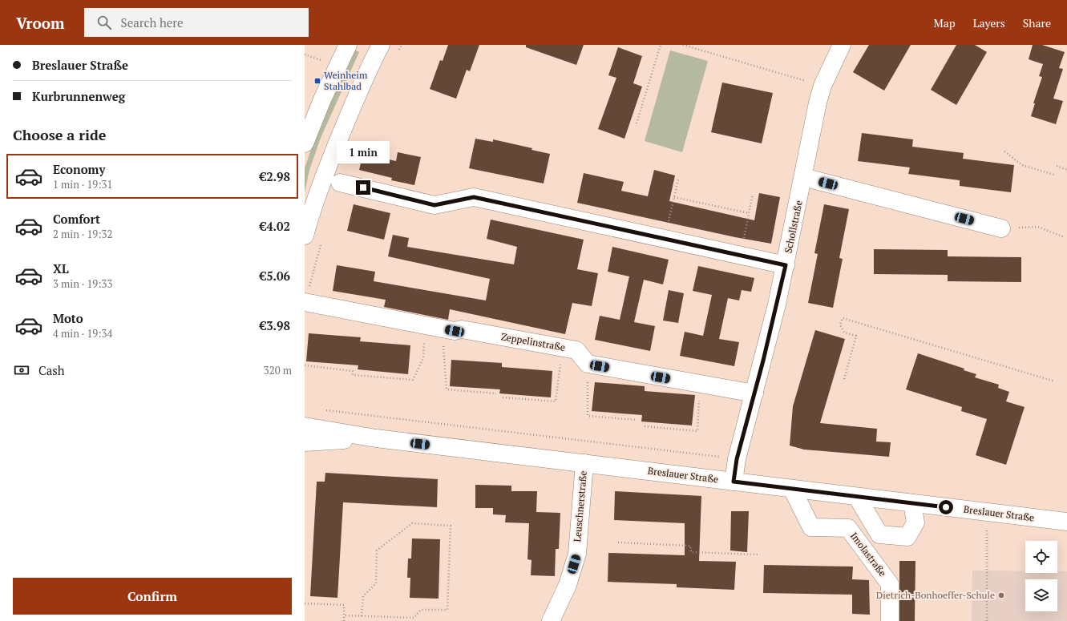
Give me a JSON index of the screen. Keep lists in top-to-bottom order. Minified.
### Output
{"streets":{"street":["Schollstraße","Zeppelinstraße","Breslauer Straße","Leuschnerstraße","Imolastraße"]},"crossings":[["Schollstraße","Breslauer Straße"],["Breslauer Straße","Leuschnerstraße"],["Breslauer Straße","Imolastraße"]],"places":{"transit":["Weinheim Stahlbad"],"other":["Dietrich-Bonhoeffer-Schule"]},"page":{"header":"Vroom","search":"Search here","nav":["Map","Layers","Share"],"banner":["Breslauer Straße","Kurbrunnenweg"],"heading":"Choose a ride","bubble":"1 min","list":[{"name":"Economy","note":"1 min · 19:31","value":"€2.98"},{"name":"Comfort","note":"2 min · 19:32","value":"€4.02"},{"name":"XL","note":"3 min · 19:33","value":"€5.06"},{"name":"Moto","note":"4 min · 19:34","value":"€3.98"}],"pay":["Cash","320 m"],"buttons":"Confirm"}}
